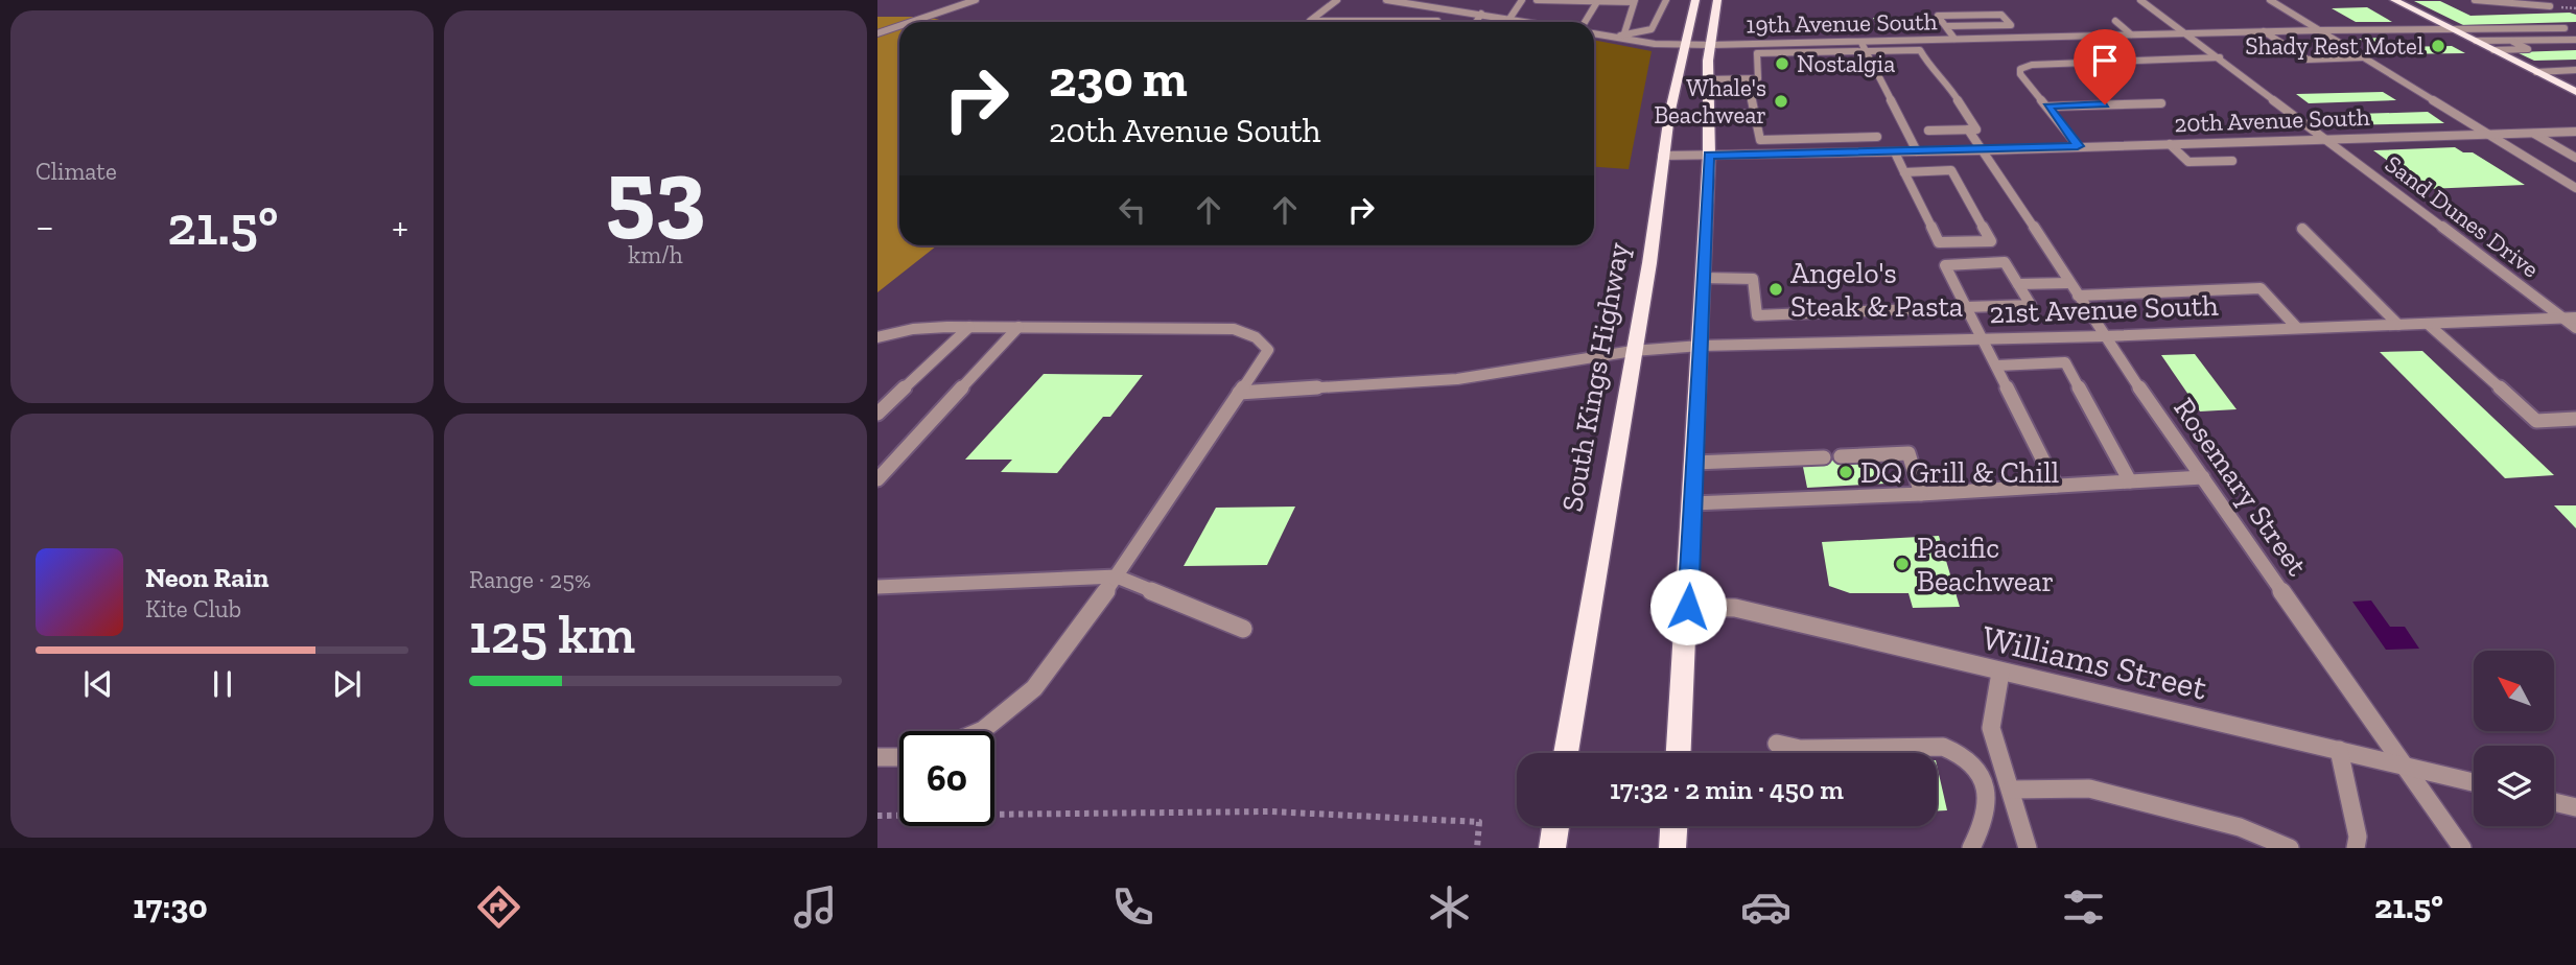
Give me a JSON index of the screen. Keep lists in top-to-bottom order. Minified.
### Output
{"streets":{"main road":["South Kings Highway"],"street":["19th Avenue South","20th Avenue South","Sand Dunes Drive","21st Avenue South","Rosemary Street","Williams Street"]},"crossings":[["19th Avenue South","Sand Dunes Drive"],["19th Avenue South","South Kings Highway"],["20th Avenue South","Sand Dunes Drive"],["20th Avenue South","South Kings Highway"],["20th Avenue South","Rosemary Street"],["Sand Dunes Drive","21st Avenue South"],["21st Avenue South","South Kings Highway"],["21st Avenue South","Rosemary Street"],["Rosemary Street","Williams Street"]],"places":["Shady Rest Motel","Nostalgia","Whale's Beachwear","Angelo's Steak & Pasta","DQ Grill & Chill","Pacific Beachwear"],"north":"top left","page":{"tile":["Climate",["53","km/h"],["Range · 25%","125 km"]],"turn":["230 m","20th Avenue South"],"heat":["−","21.5°","+"],"song":["Neon Rain","Kite Club"],"limit":"60","trip":"17:32 · 2 min · 450 m","tabs":["17:30","21.5°"]}}
